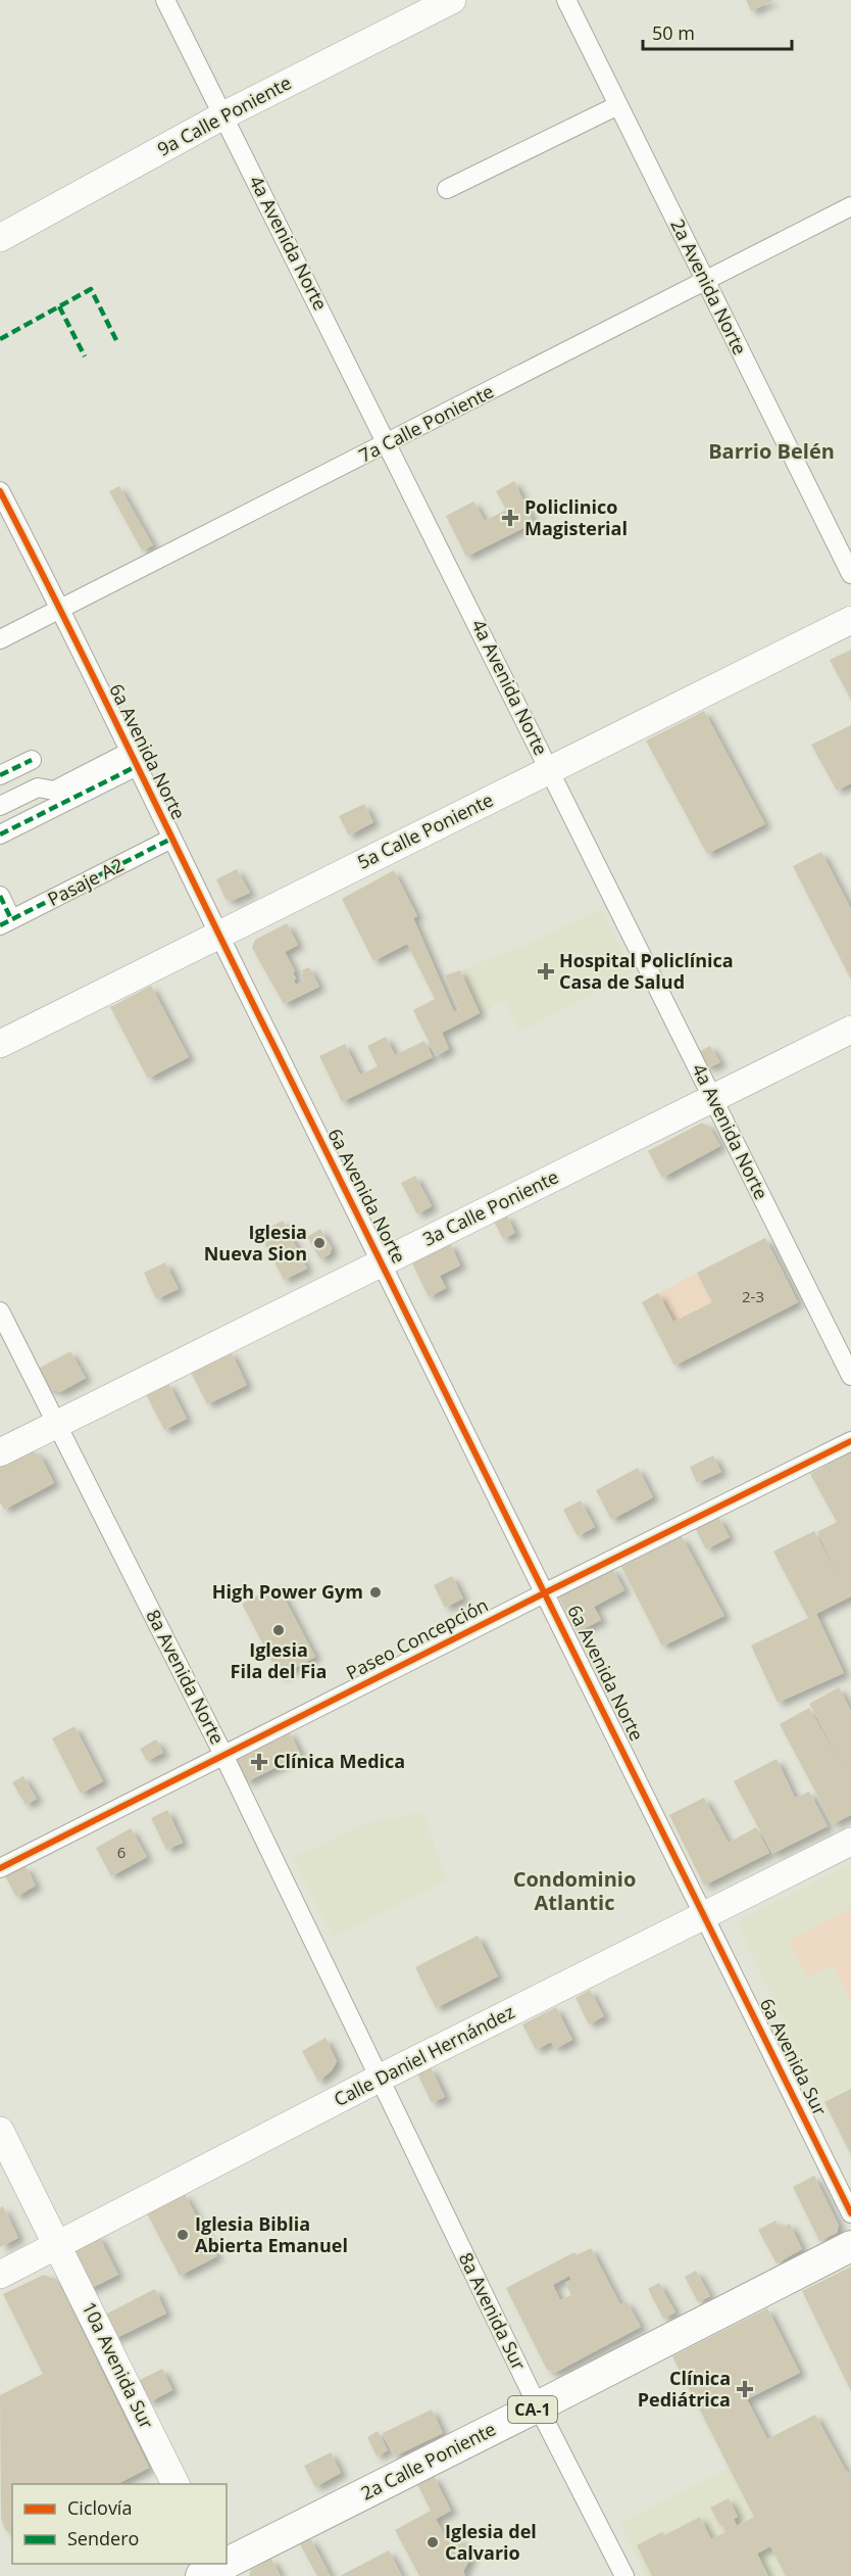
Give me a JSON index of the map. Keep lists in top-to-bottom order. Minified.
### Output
{"streets":{"main road":["CA-1","2a Calle Poniente"],"street":["9a Calle Poniente","4a Avenida Norte","2a Avenida Norte","7a Calle Poniente","6a Avenida Norte","5a Calle Poniente","Pasaje A2","3a Calle Poniente","Paseo Concepción","8a Avenida Norte","Calle Daniel Hernández","6a Avenida Sur","8a Avenida Sur","10a Avenida Sur"]},"crossings":[["9a Calle Poniente","4a Avenida Norte"],["4a Avenida Norte","7a Calle Poniente"],["4a Avenida Norte","5a Calle Poniente"],["4a Avenida Norte","3a Calle Poniente"],["2a Avenida Norte","7a Calle Poniente"],["7a Calle Poniente","6a Avenida Norte"],["6a Avenida Norte","5a Calle Poniente"],["6a Avenida Norte","Pasaje A2"],["6a Avenida Norte","3a Calle Poniente"],["6a Avenida Norte","Paseo Concepción"],["6a Avenida Norte","Calle Daniel Hernández"],["6a Avenida Norte","6a Avenida Sur"],["3a Calle Poniente","8a Avenida Norte"],["Paseo Concepción","8a Avenida Norte"],["8a Avenida Norte","Calle Daniel Hernández"],["8a Avenida Norte","8a Avenida Sur"],["Calle Daniel Hernández","6a Avenida Sur"],["Calle Daniel Hernández","8a Avenida Sur"],["Calle Daniel Hernández","10a Avenida Sur"],["8a Avenida Sur","2a Calle Poniente"]],"districts":["Barrio Belén","Condominio Atlantic"],"places":{"health":["Policlinico Magisterial","Hospital Policlínica Casa de Salud","Clínica Medica","Clínica Pediátrica"],"other":["Iglesia Nueva Sion","High Power Gym","Iglesia Fila del Fia","Iglesia Biblia Abierta Emanuel","Iglesia del Calvario"]},"house_numbers":["2-3","6"],"legend":["Ciclovía","Sendero"],"scale_bar":"50 m"}
